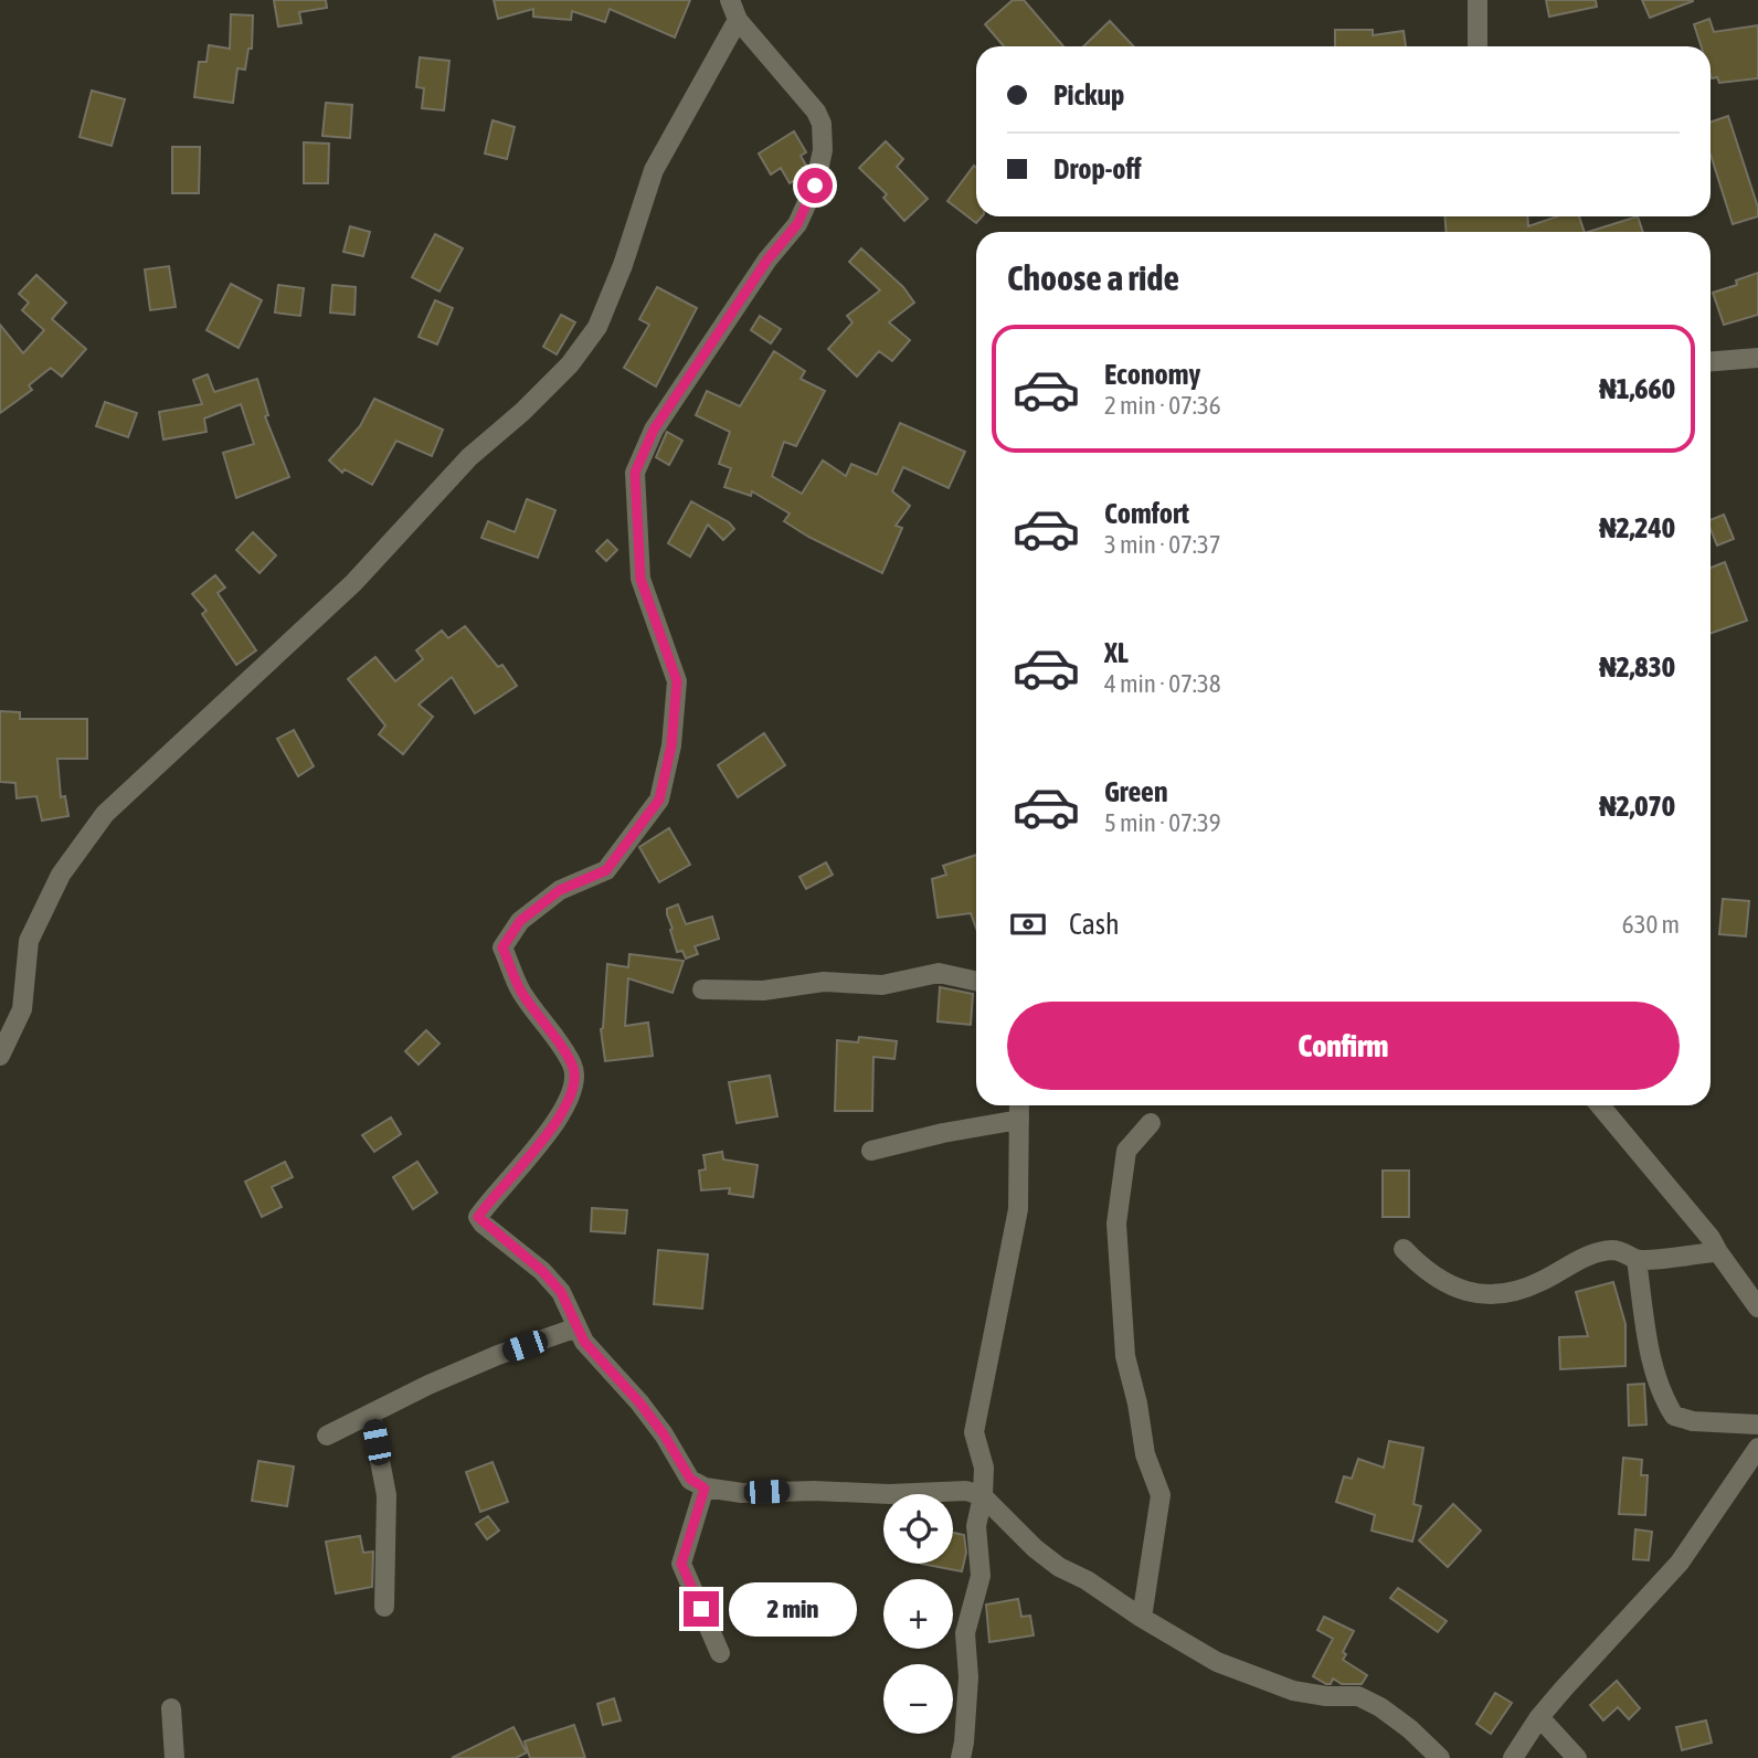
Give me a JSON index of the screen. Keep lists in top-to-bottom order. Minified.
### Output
{"page":{"banner":["Pickup","Drop-off"],"heading":"Choose a ride","list":[{"name":"Economy","note":"2 min · 07:36","value":"₦1,660"},{"name":"Comfort","note":"3 min · 07:37","value":"₦2,240"},{"name":"XL","note":"4 min · 07:38","value":"₦2,830"},{"name":"Green","note":"5 min · 07:39","value":"₦2,070"}],"pay":["Cash","630 m"],"buttons":"Confirm","map_buttons":["+","−"],"bubble":"2 min"}}
